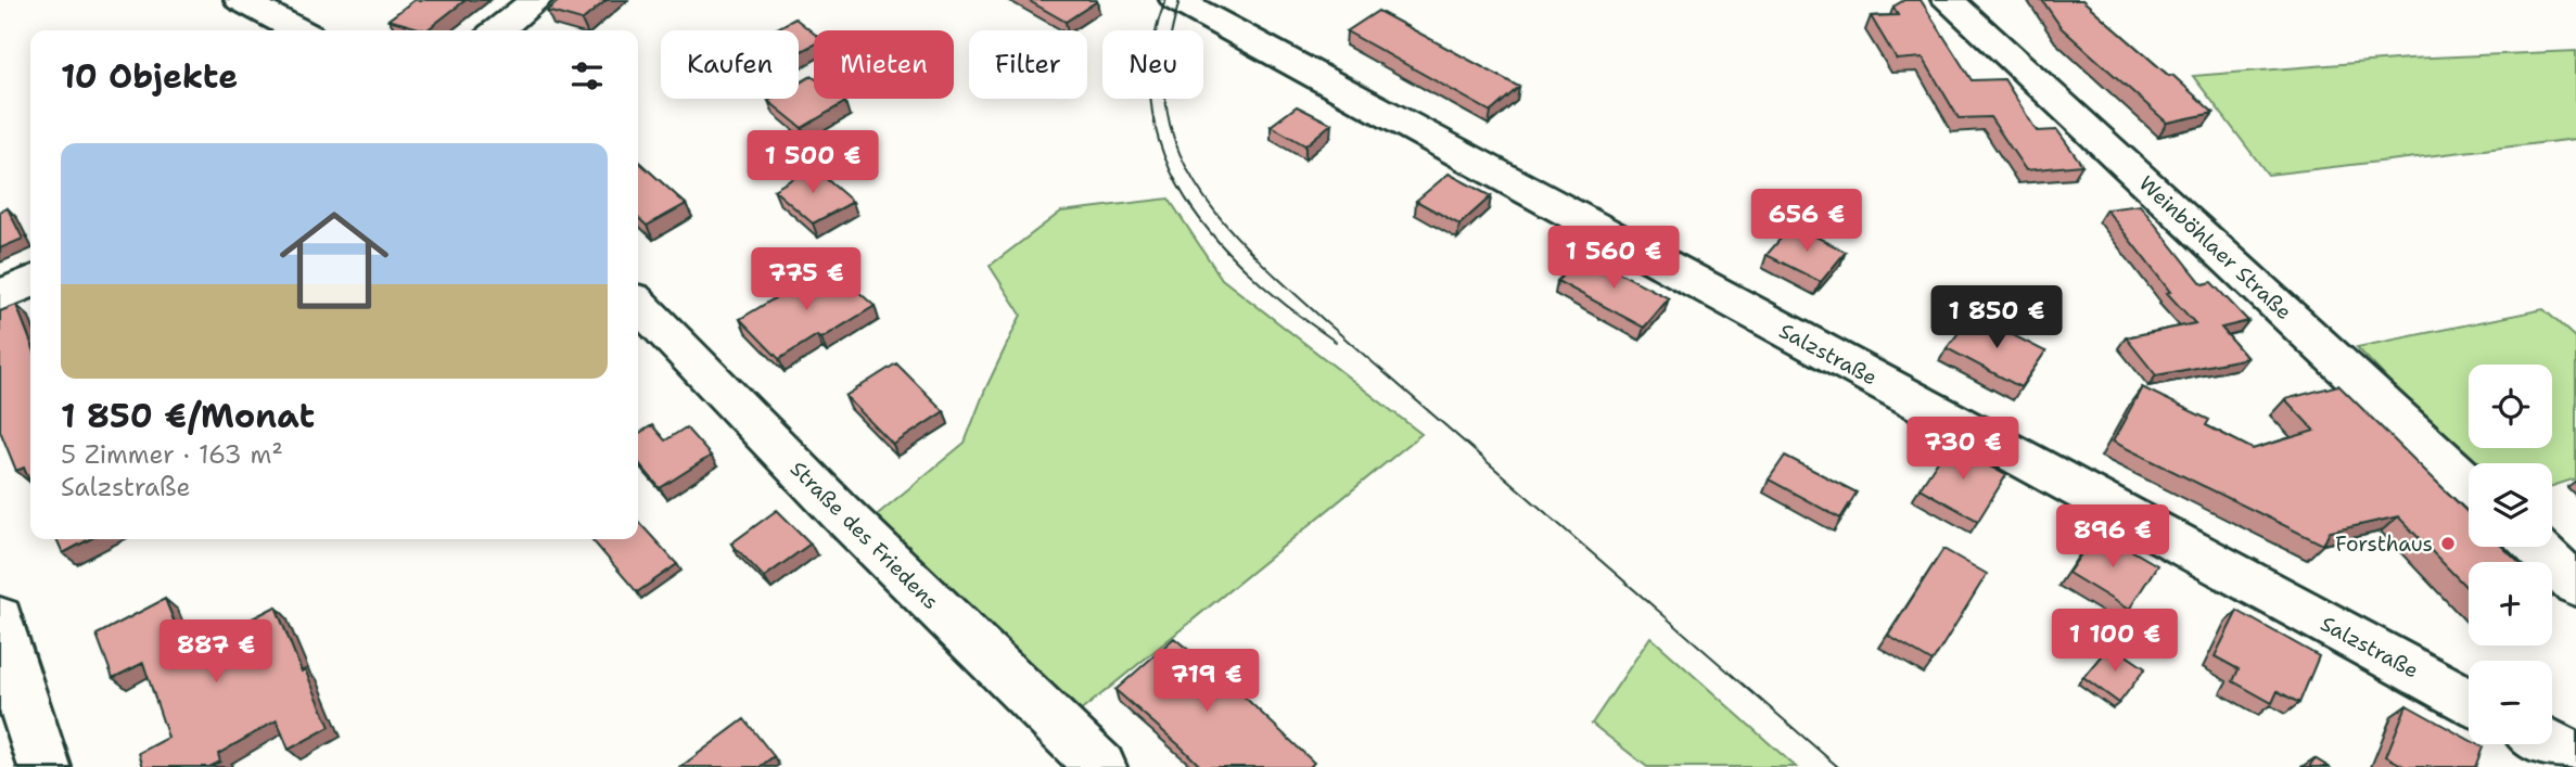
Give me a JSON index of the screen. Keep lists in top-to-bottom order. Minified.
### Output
{"streets":{"street":["Weinböhlaer Straße","Salzstraße","Straße des Friedens"]},"places":["Forsthaus"],"page":{"chip":["Kaufen","Mieten","Filter","Neu"],"heading":"10 Objekte","list":[{"name":"1 850 €/Monat","note":"5 Zimmer · 163 m² · Salzstraße"}],"price":["1 500 €","656 €","1 560 €","775 €","1 850 €","730 €","896 €","1 100 €","887 €","719 €"],"map_buttons":["+","−"]}}
